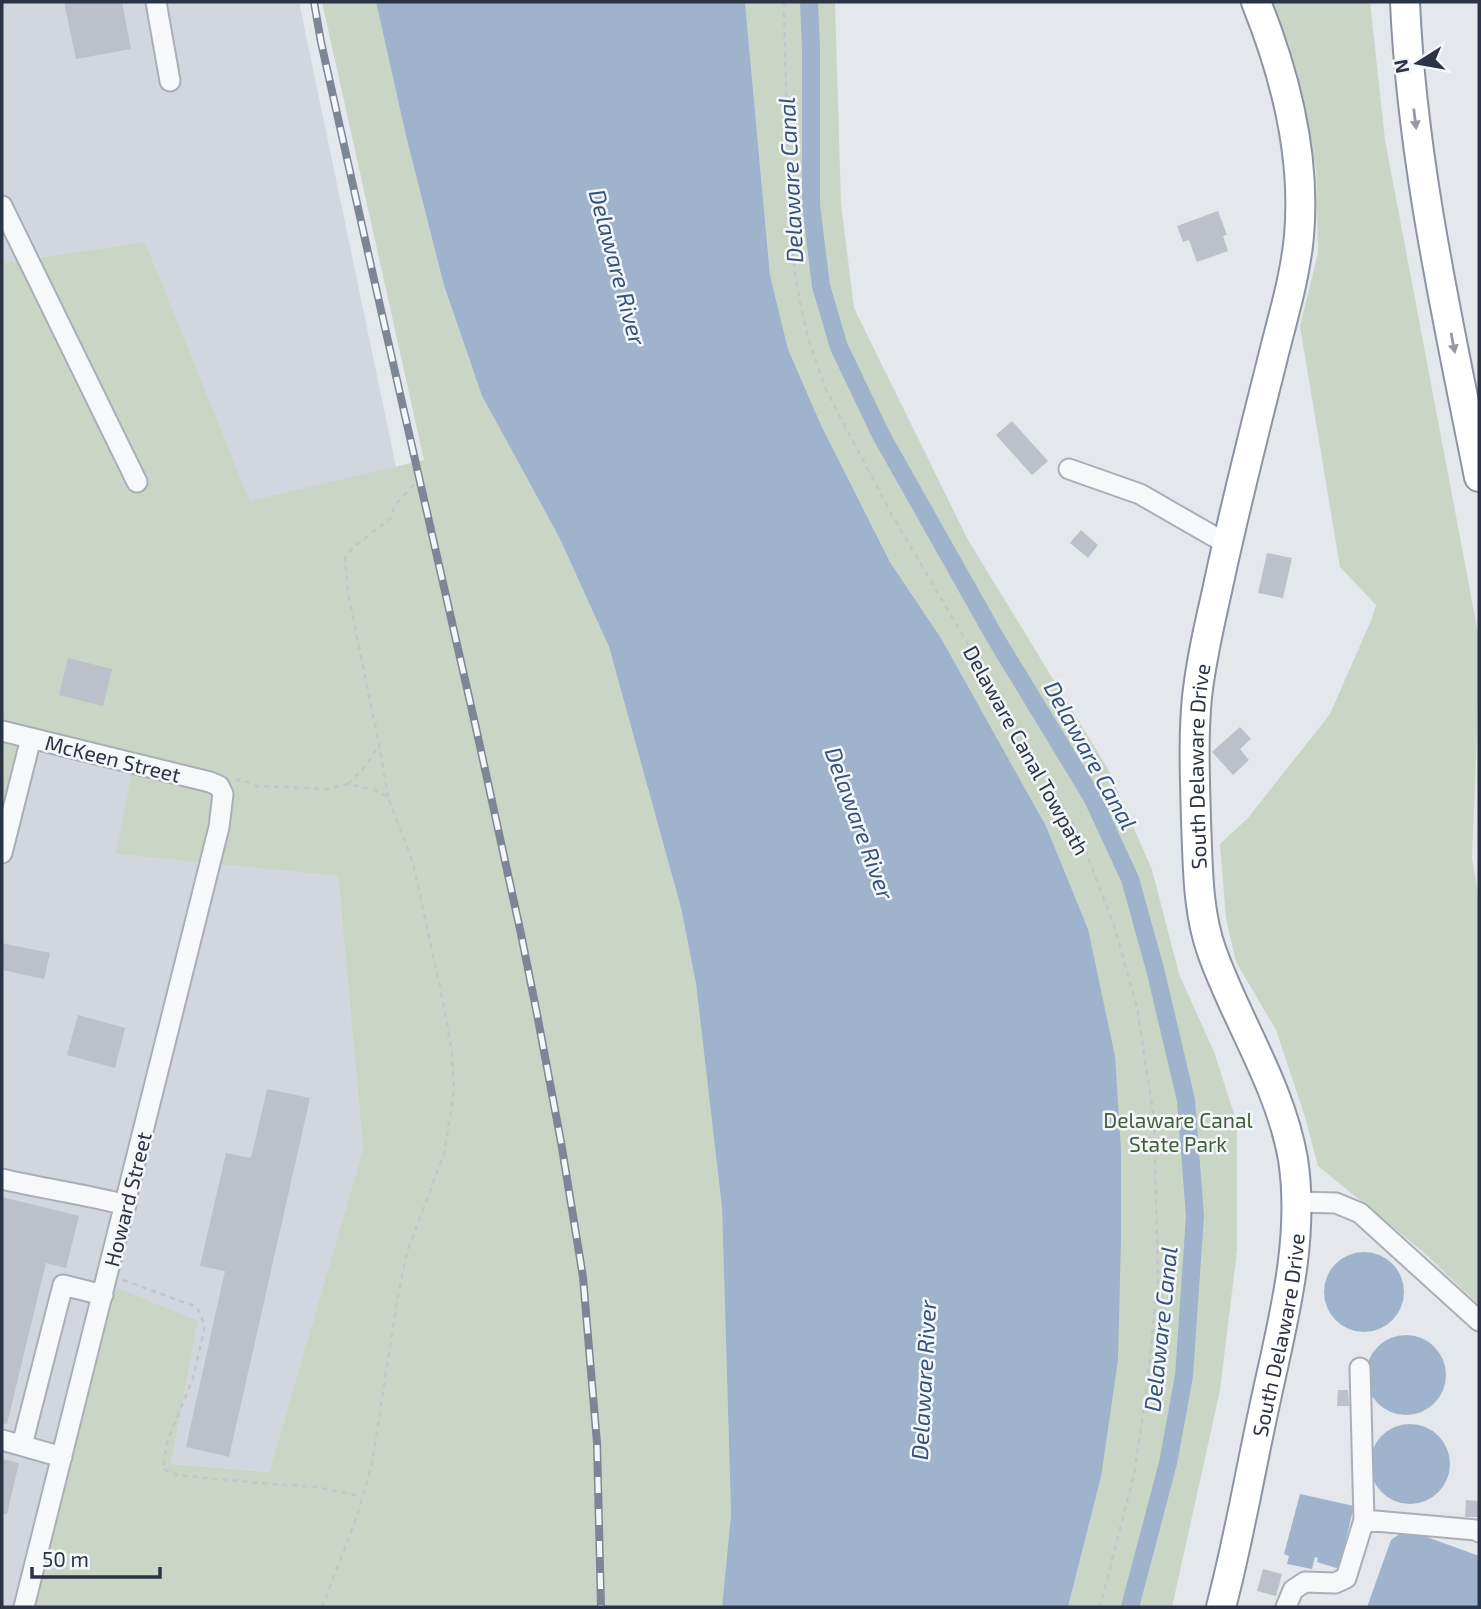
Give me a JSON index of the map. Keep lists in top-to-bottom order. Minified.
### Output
{"streets":{"highway":["South Delaware Drive"],"street":["McKeen Street","Howard Street"],"path":["Delaware Canal Towpath"]},"crossings":[["McKeen Street","Howard Street"]],"water":["Delaware Canal","Delaware River"],"parks":["Delaware Canal State Park"],"scale_bar":"50 m","north":"left"}
